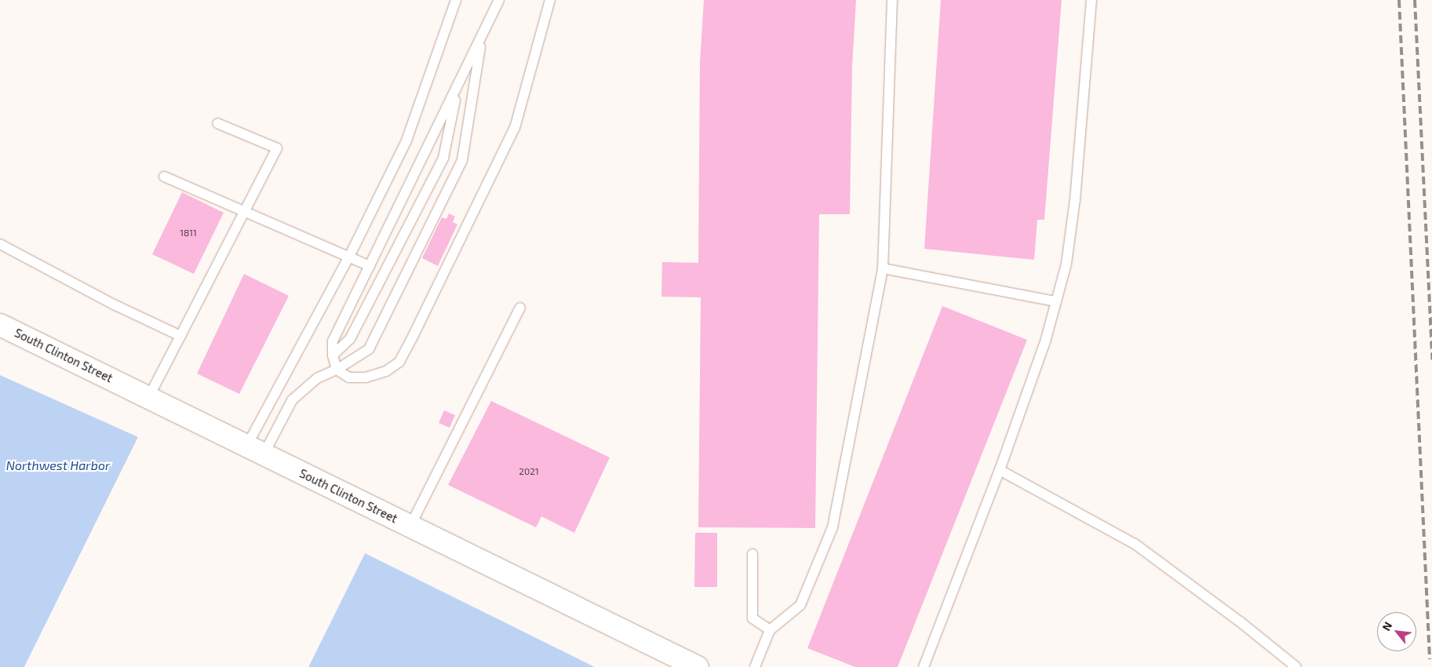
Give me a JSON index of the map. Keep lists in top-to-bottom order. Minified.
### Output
{"streets":{"main road":["South Clinton Street"]},"water":["Northwest Harbor"],"house_numbers":["1811","2021"],"north":"top left"}
